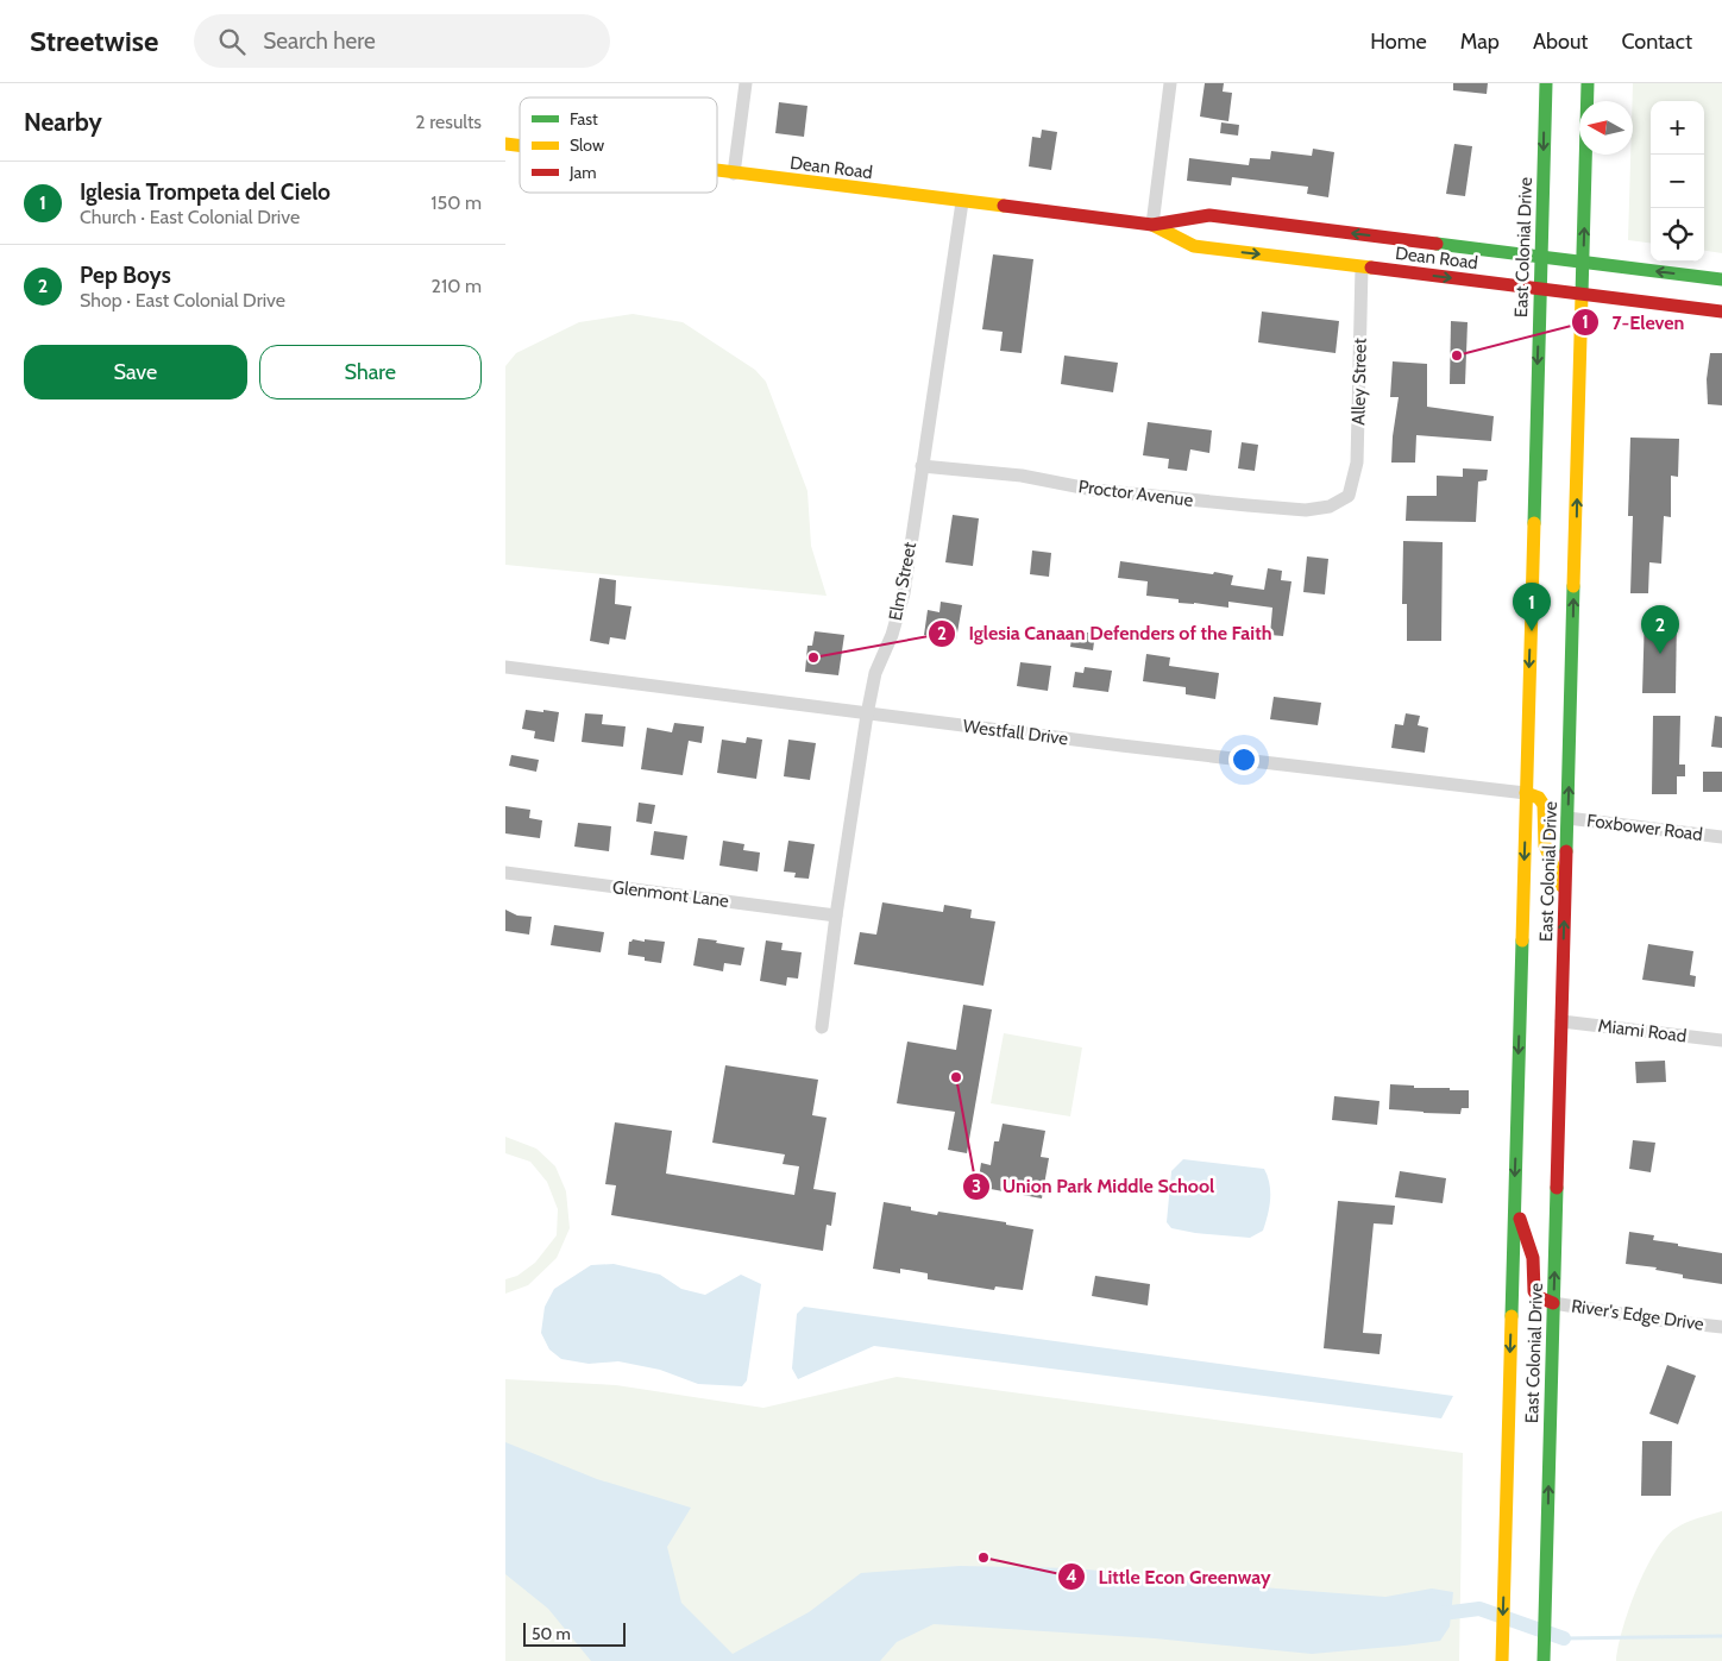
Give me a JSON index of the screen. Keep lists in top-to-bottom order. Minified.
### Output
{"streets":{"main road":["Dean Road","East Colonial Drive"],"street":["Alley Street","Proctor Avenue","Elm Street","Westfall Drive","Foxbower Road","Glenmont Lane","Miami Road","River's Edge Drive"]},"crossings":[["Dean Road","East Colonial Drive"],["Dean Road","Alley Street"],["Dean Road","Elm Street"],["East Colonial Drive","Westfall Drive"],["East Colonial Drive","Foxbower Road"],["East Colonial Drive","Miami Road"],["East Colonial Drive","River's Edge Drive"],["Alley Street","Proctor Avenue"],["Proctor Avenue","Elm Street"],["Elm Street","Westfall Drive"],["Elm Street","Glenmont Lane"]],"places":["7-Eleven","Iglesia Canaan Defenders of the Faith","Union Park Middle School","Little Econ Greenway"],"legend":["Fast","Slow","Jam"],"scale_bar":"50 m","north":"left","page":{"header":"Streetwise","search":"Search here","nav":["Home","Map","About","Contact"],"heading":["Nearby","2 results"],"map_buttons":["+","−"],"list":[{"mark":"1","name":"Iglesia Trompeta del Cielo","note":"Church · East Colonial Drive","value":"150 m"},{"mark":"2","name":"Pep Boys","note":"Shop · East Colonial Drive","value":"210 m"}],"buttons":["Save","Share"],"pins":["1","2"],"scale":"50 m"}}
